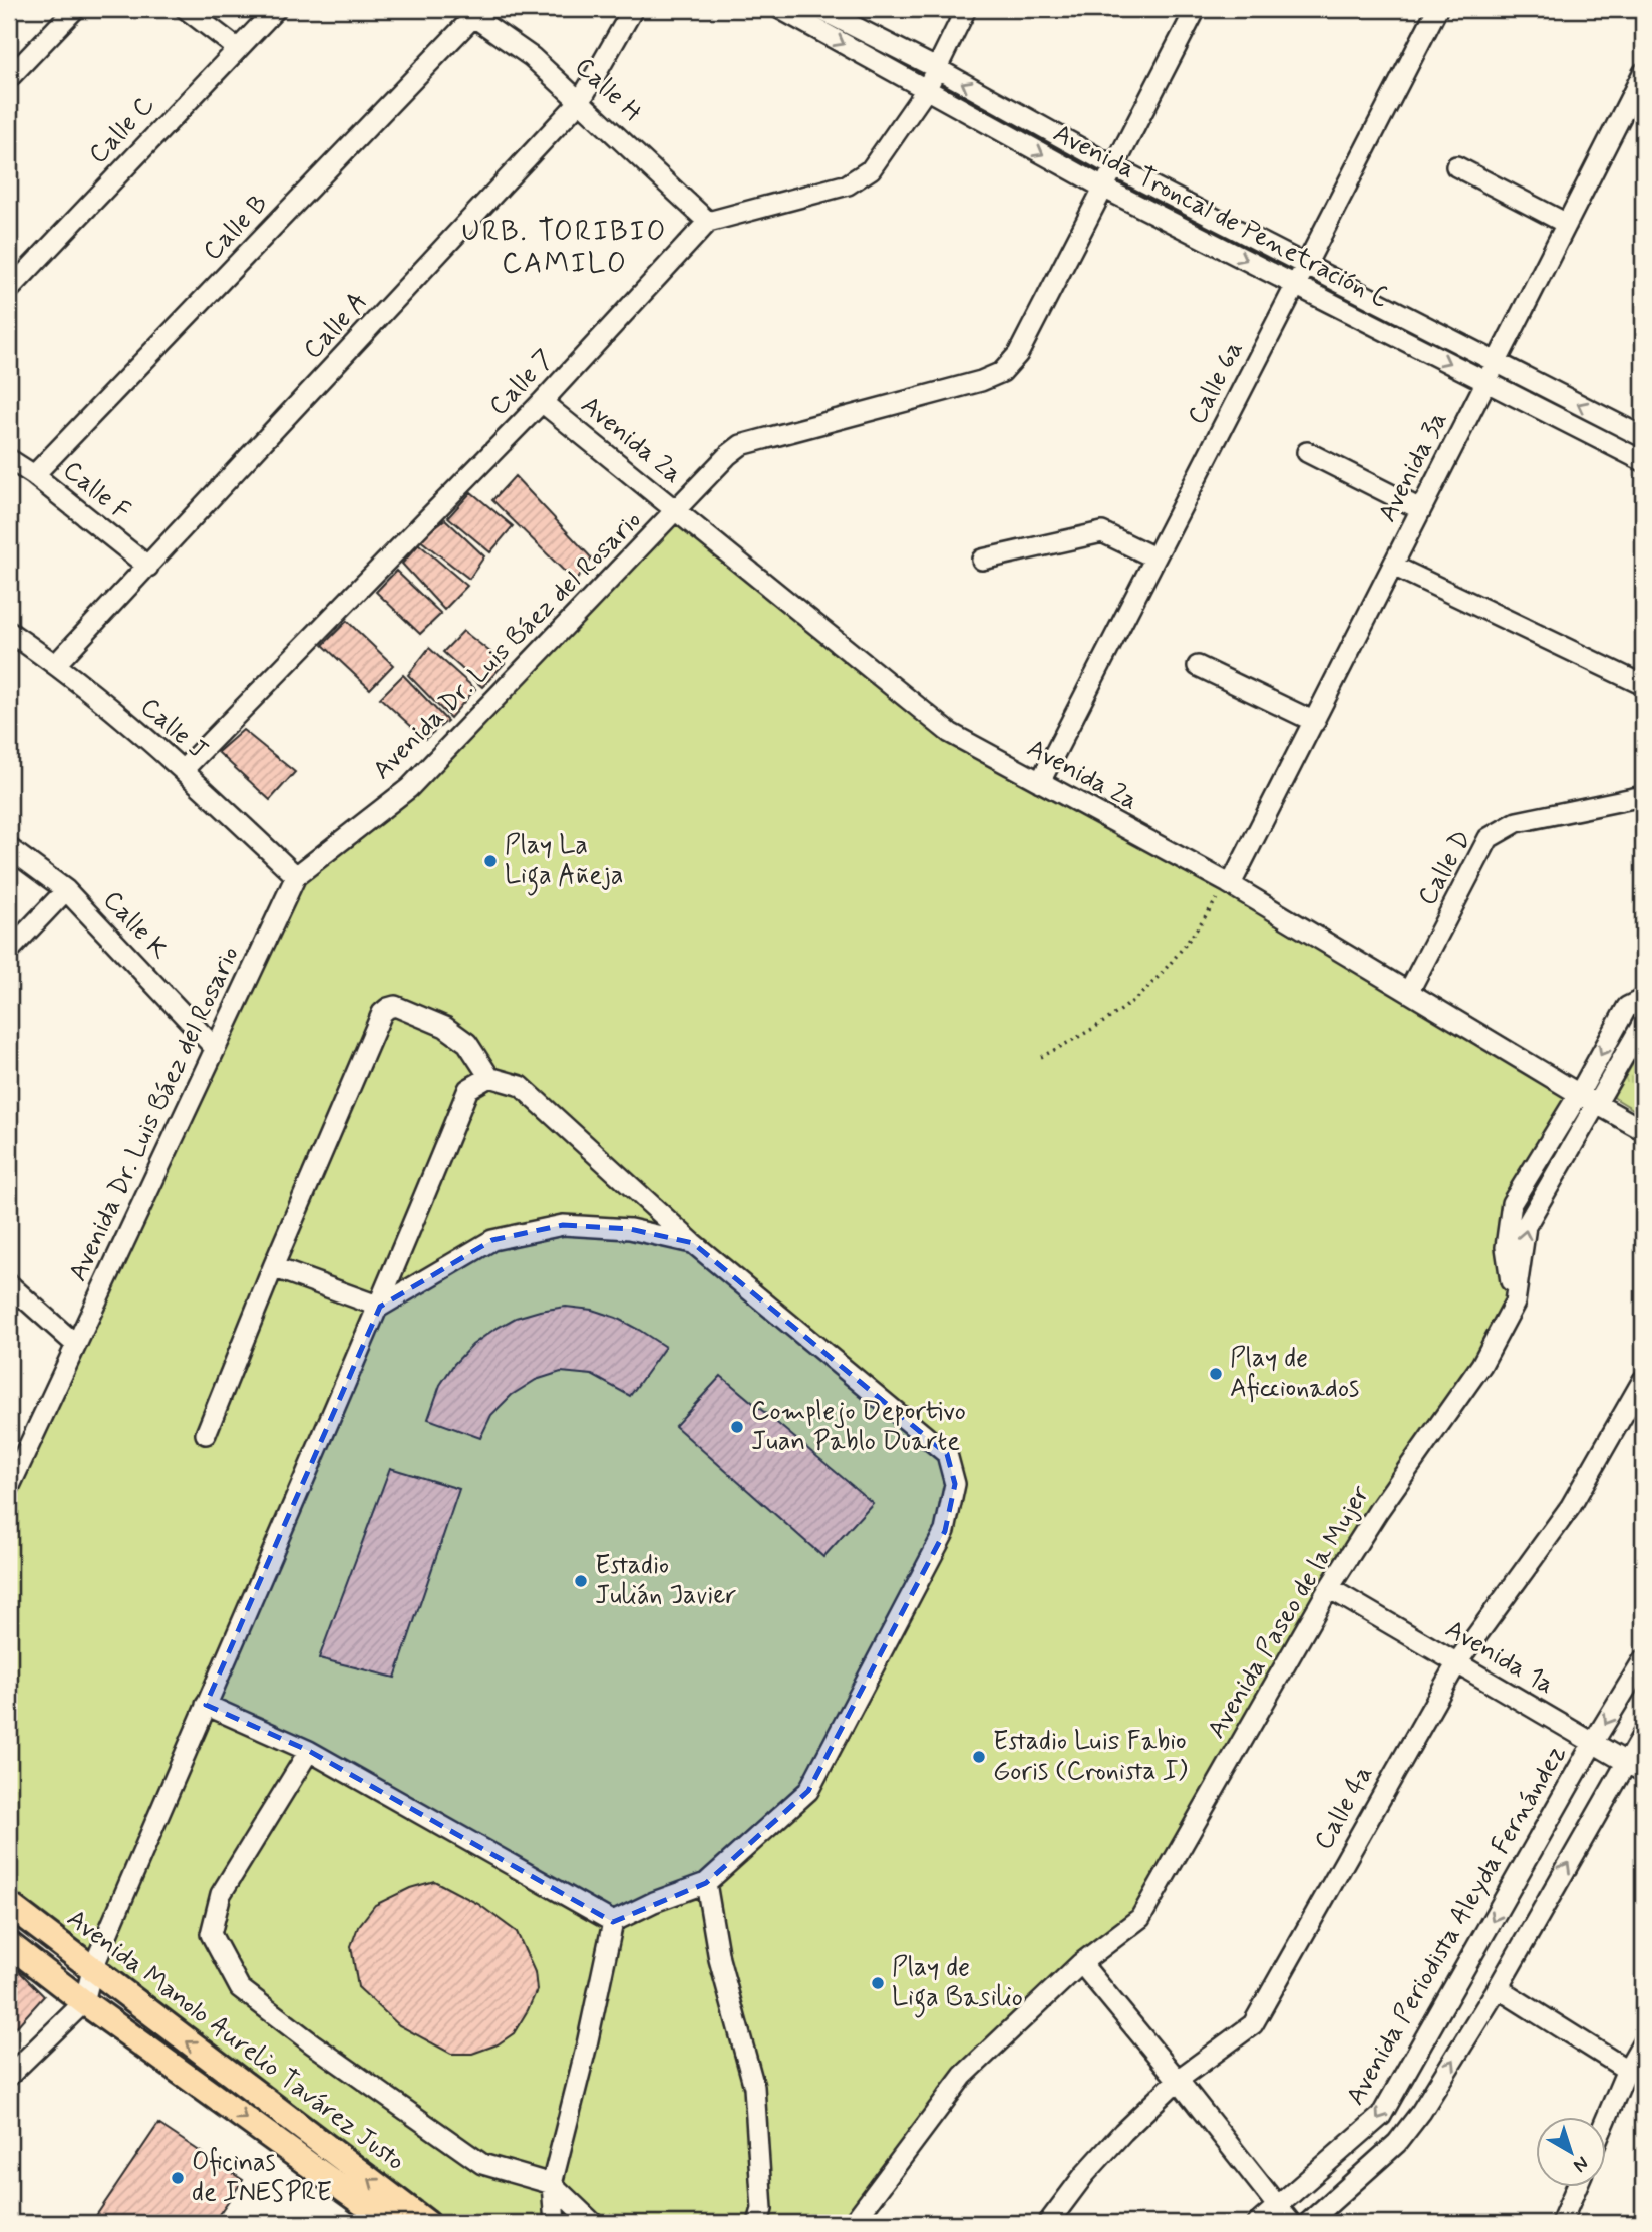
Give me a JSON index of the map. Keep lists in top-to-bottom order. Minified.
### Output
{"streets":{"main road":["Avenida Manolo Aurelio Tavárez Justo"],"street":["Calle H","Calle C","Avenida Troncal de Penetración C","Calle B","Calle A","Calle 7","Calle 6a","Avenida 2a","Avenida 3a","Calle F","Avenida Dr. Luis Báez del Rosario","Calle J","Calle D","Calle K","Avenida Paseo de la Mujer","Avenida 1a","Calle 4a","Avenida Periodista Aleyda Fernández"]},"crossings":[["Calle H","Calle B"],["Calle H","Calle A"],["Calle H","Calle 7"],["Avenida Troncal de Penetración C","Calle 6a"],["Avenida Troncal de Penetración C","Avenida 3a"],["Avenida Troncal de Penetración C","Avenida Dr. Luis Báez del Rosario"],["Calle B","Calle F"],["Calle A","Calle F"],["Calle A","Calle J"],["Calle 7","Avenida 2a"],["Calle 7","Calle J"],["Calle 6a","Avenida 2a"],["Avenida 2a","Avenida 3a"],["Avenida 2a","Avenida Dr. Luis Báez del Rosario"],["Avenida 2a","Calle D"],["Avenida 2a","Avenida Paseo de la Mujer"],["Avenida Dr. Luis Báez del Rosario","Calle J"],["Avenida Dr. Luis Báez del Rosario","Calle K"],["Avenida Paseo de la Mujer","Avenida 1a"],["Avenida 1a","Calle 4a"],["Avenida 1a","Avenida Periodista Aleyda Fernández"]],"districts":["URB. TORIBIO CAMILO"],"places":["Play La Liga Añeja","Play de Aficcionados","Complejo Deportivo Juan Pablo Duarte","Estadio Julián Javier","Estadio Luis Fabio Goris (Cronista I)","Play de Liga Basilio","Oficinas de INESPRE"],"north":"bottom right"}
